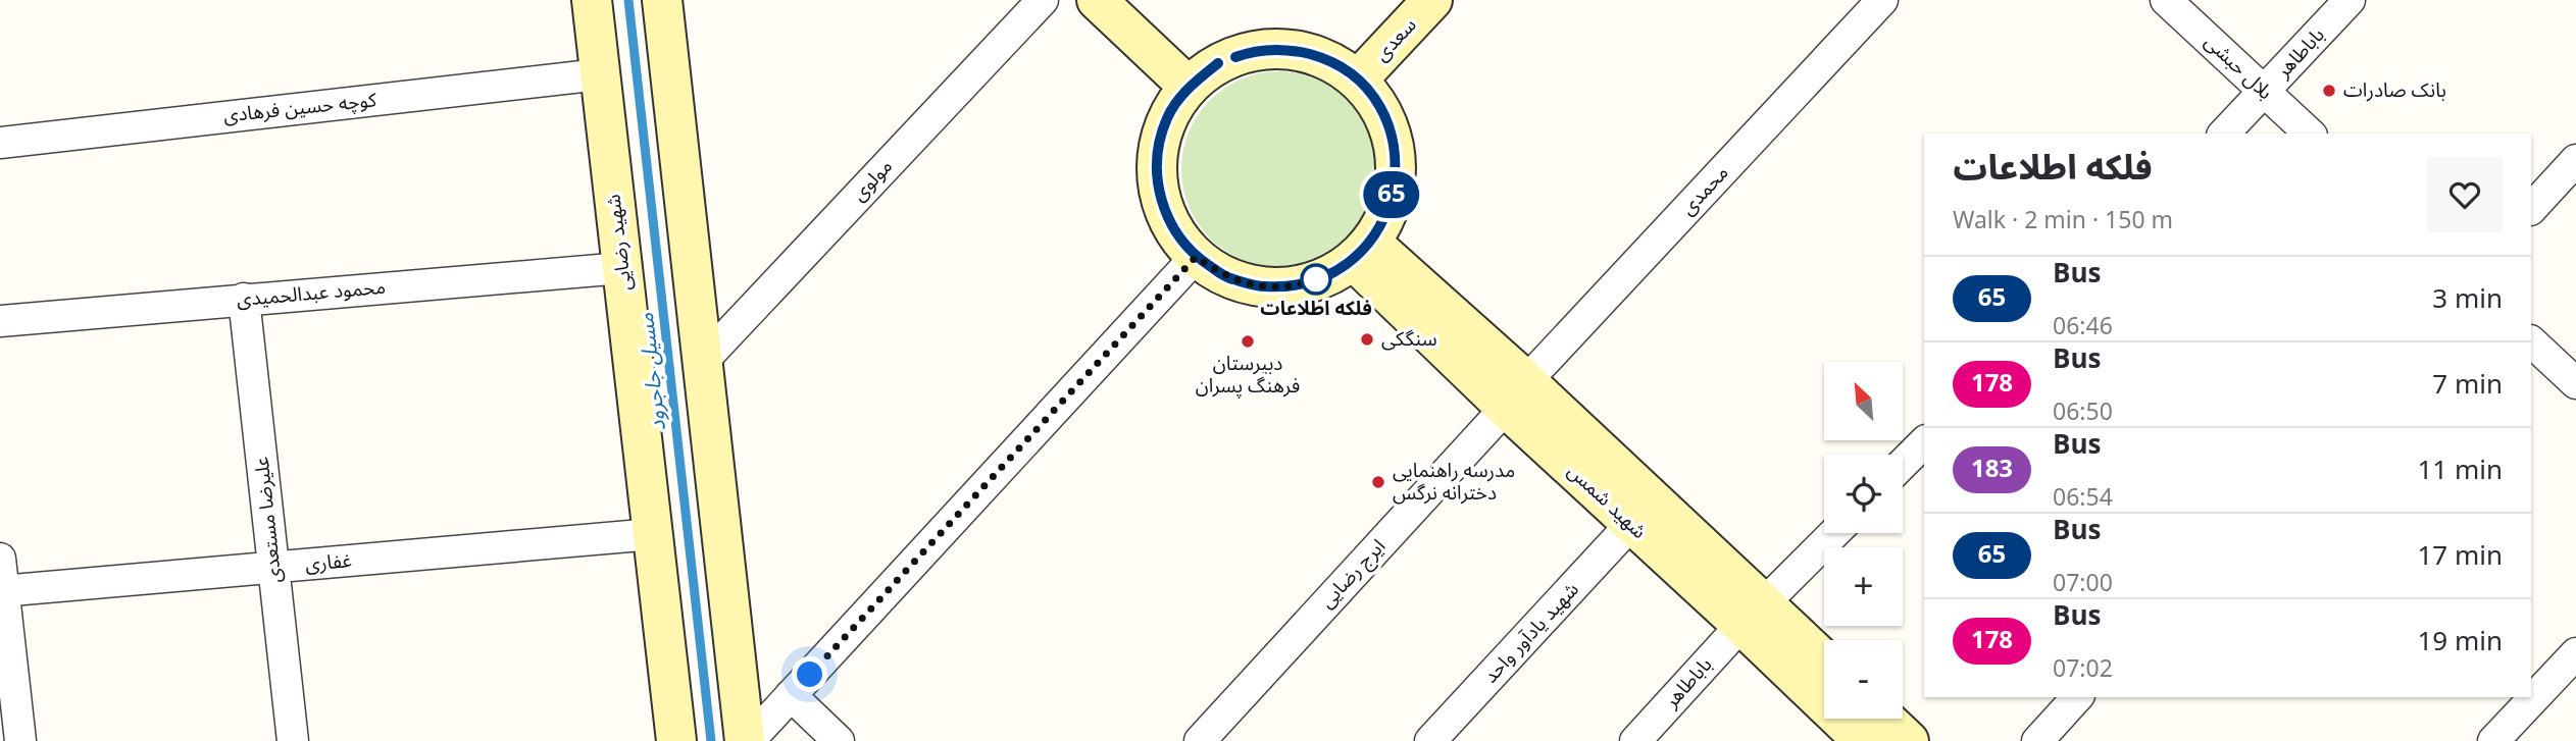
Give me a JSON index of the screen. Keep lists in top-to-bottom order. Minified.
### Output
{"streets":{"main road":["سعدی","شهید رضایی","شهید شمس"],"street":["باباطاهر","بلال حبشی","کوچه حسین فرهادی","مولوی","محمدی","محمود عبدالحمیدی","علیرضا مستعدی","غفاری","ایرج رضایی","شهید یادآور واحد"]},"crossings":[["سعدی","شهید شمس"],["باباطاهر","بلال حبشی"],["باباطاهر","شهید شمس"],["کوچه حسین فرهادی","شهید رضایی"],["محمدی","شهید شمس"],["محمدی","ایرج رضایی"],["شهید رضایی","محمود عبدالحمیدی"],["شهید رضایی","غفاری"],["محمود عبدالحمیدی","علیرضا مستعدی"],["شهید شمس","ایرج رضایی"],["شهید شمس","شهید یادآور واحد"],["علیرضا مستعدی","غفاری"]],"water":["مسیل جاجرود"],"places":["بانک صادرات","فلکه اطلاعات","سنگکی","دبیرستان فرهنگ پسران","مدرسه راهنمایی دخترانه نرگس"],"lines":["bus line 65"],"north":"top left","page":{"on_map":"65","heading":["فلکه اطلاعات","Walk · 2 min · 150 m"],"list":[{"mark":"65","name":"Bus","note":"06:46","value":"3 min"},{"mark":"178","name":"Bus","note":"06:50","value":"7 min"},{"mark":"183","name":"Bus","note":"06:54","value":"11 min"},{"mark":"65","name":"Bus","note":"07:00","value":"17 min"},{"mark":"178","name":"Bus","note":"07:02","value":"19 min"}],"map_buttons":["+","−"]}}
